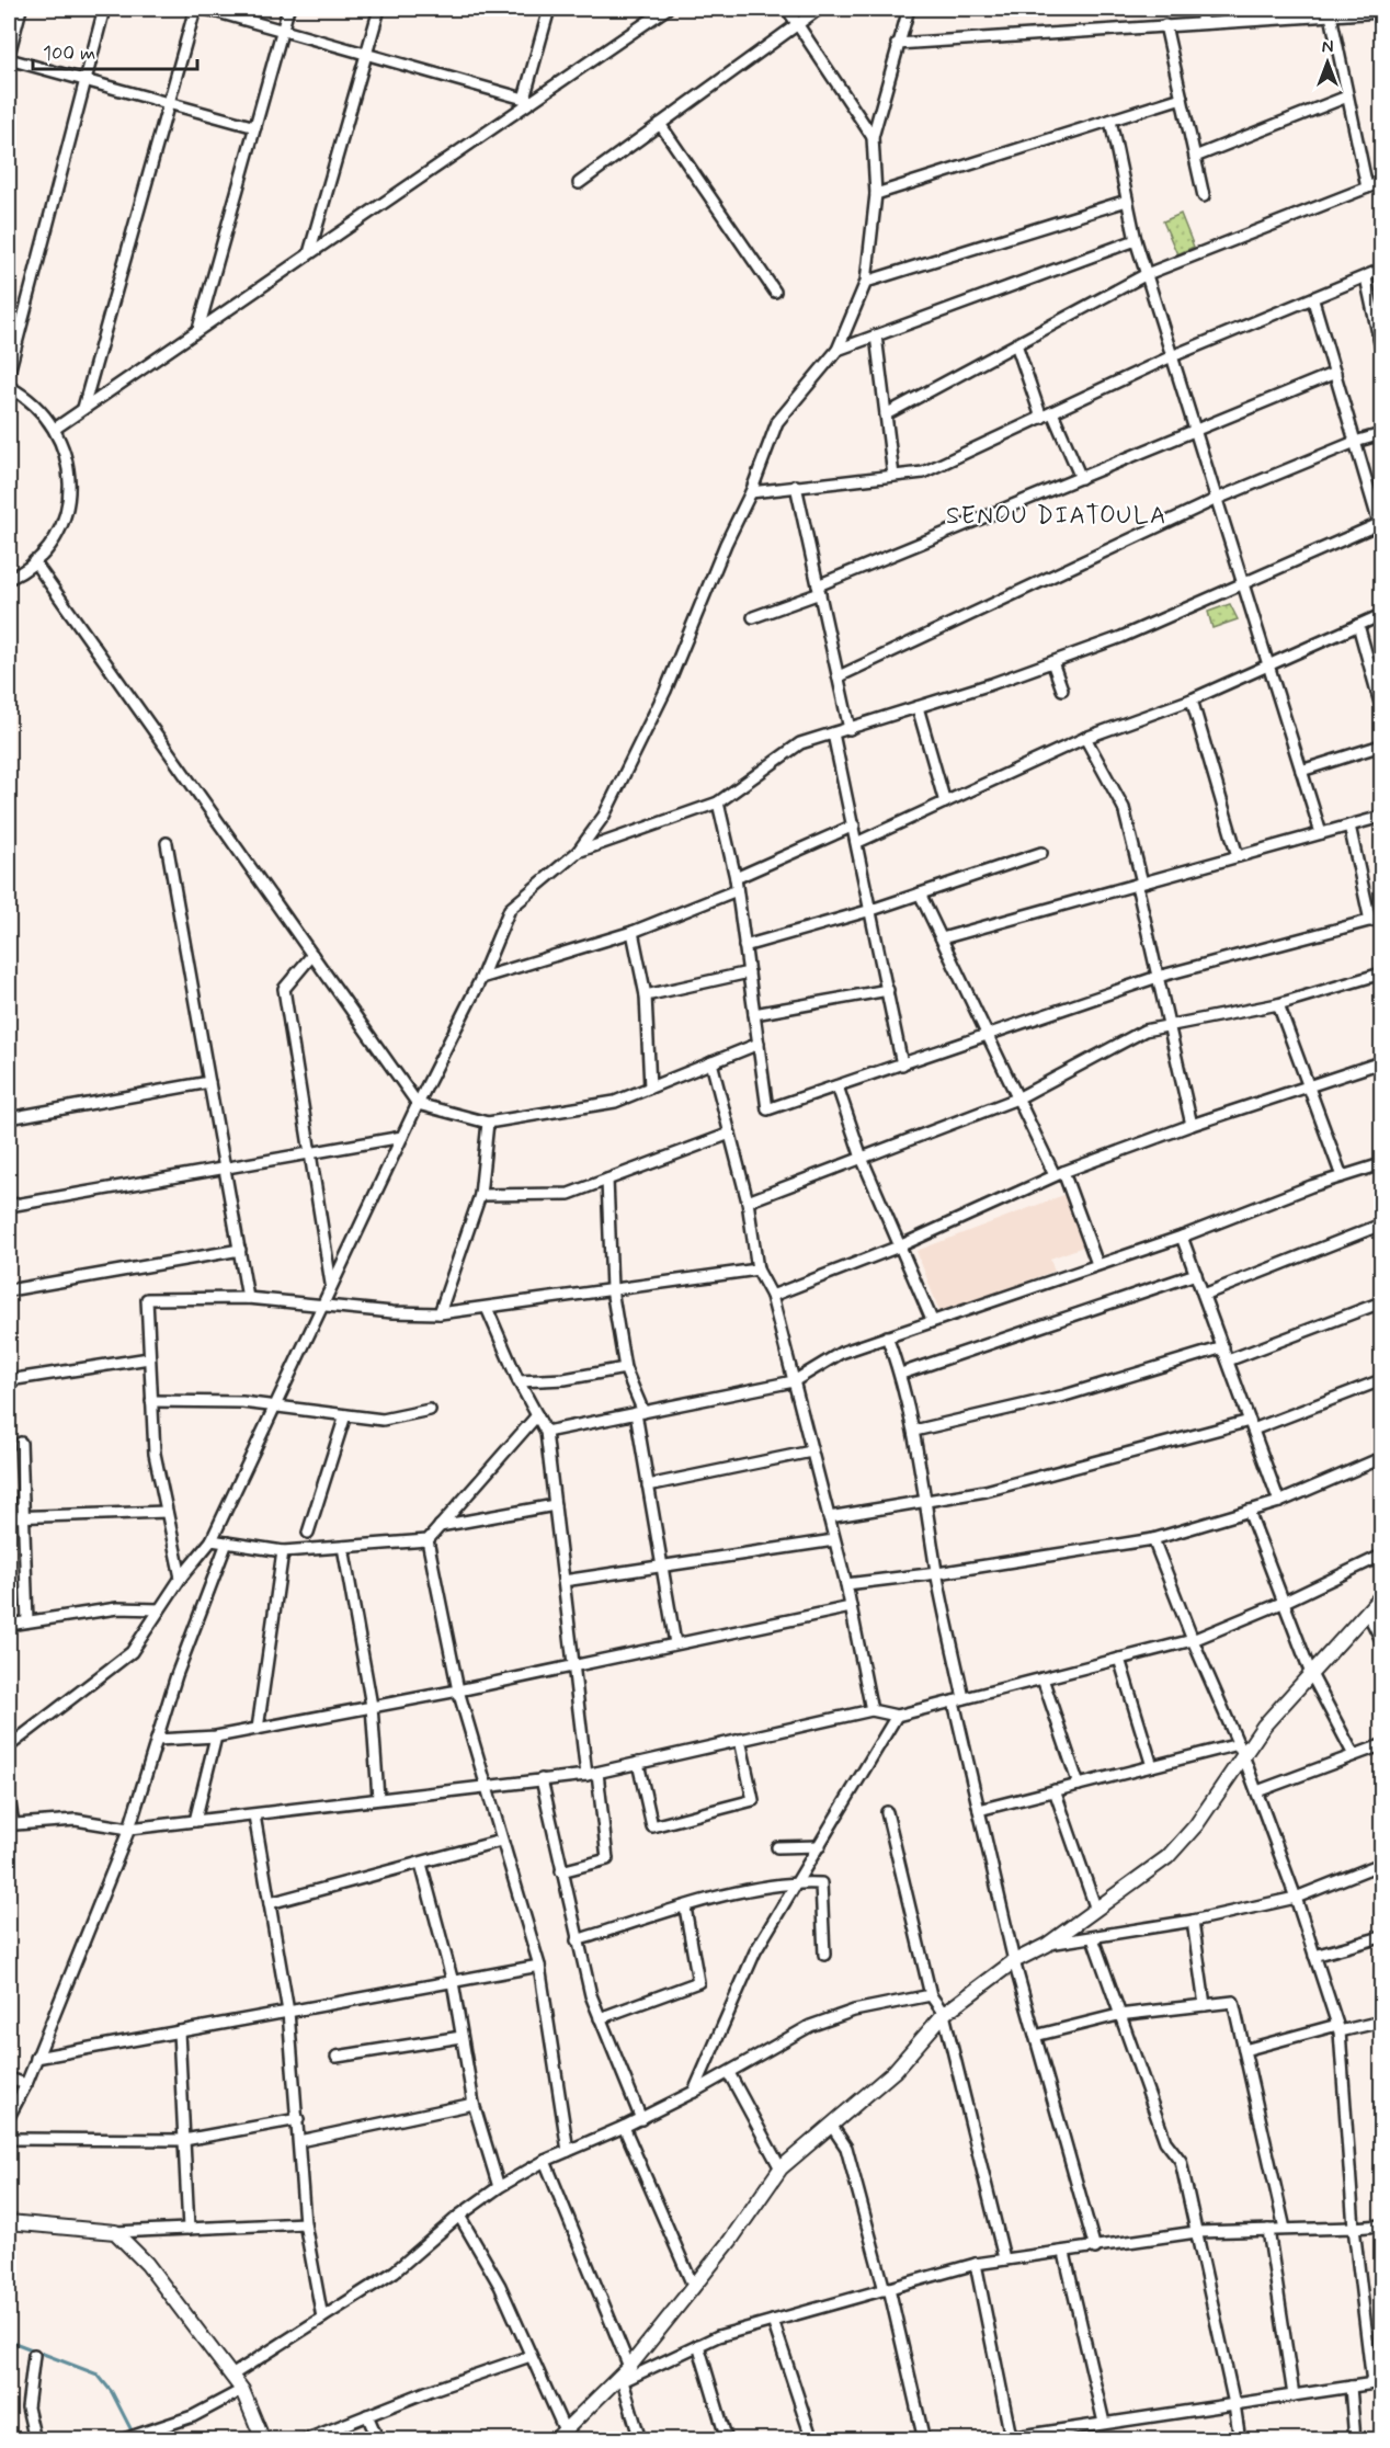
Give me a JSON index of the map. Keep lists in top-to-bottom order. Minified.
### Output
{"districts":["SENOU DIATOULA"],"scale_bar":"100 m","north":"top"}
